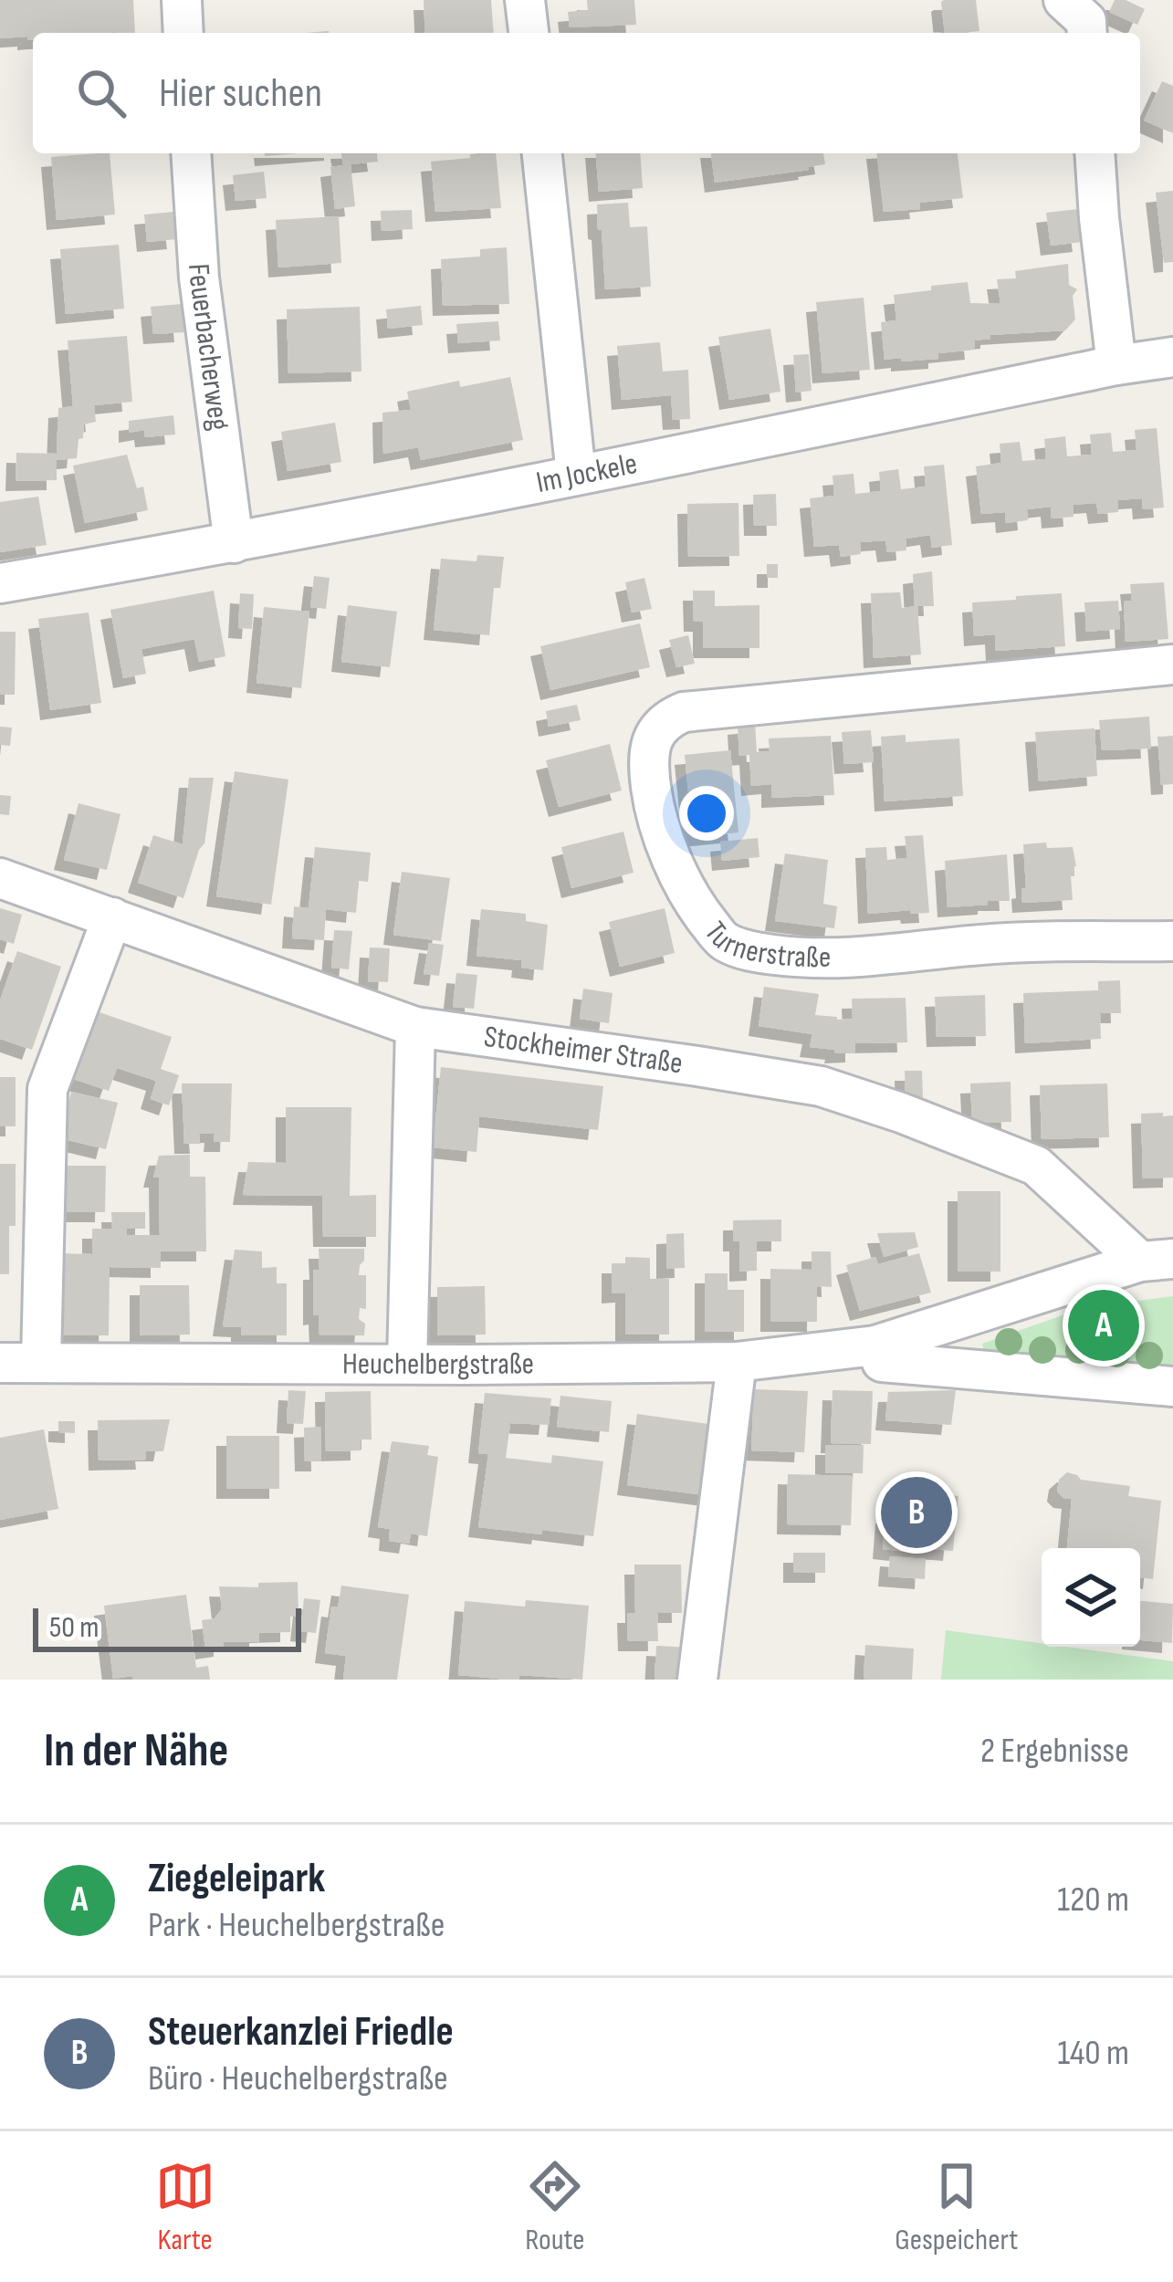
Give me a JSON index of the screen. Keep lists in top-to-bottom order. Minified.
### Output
{"streets":{"street":["Feuerbacherweg","Im Jockele","Turnerstraße","Stockheimer Straße","Heuchelbergstraße"]},"crossings":[["Feuerbacherweg","Im Jockele"],["Stockheimer Straße","Heuchelbergstraße"]],"scale_bar":"50 m","page":{"search":"Hier suchen","pins":["A","B"],"scale":"50 m","heading":["In der Nähe","2 Ergebnisse"],"list":[{"mark":"A","name":"Ziegeleipark","note":"Park · Heuchelbergstraße","value":"120 m"},{"mark":"B","name":"Steuerkanzlei Friedle","note":"Büro · Heuchelbergstraße","value":"140 m"}],"nav":["Karte","Route","Gespeichert"]}}
